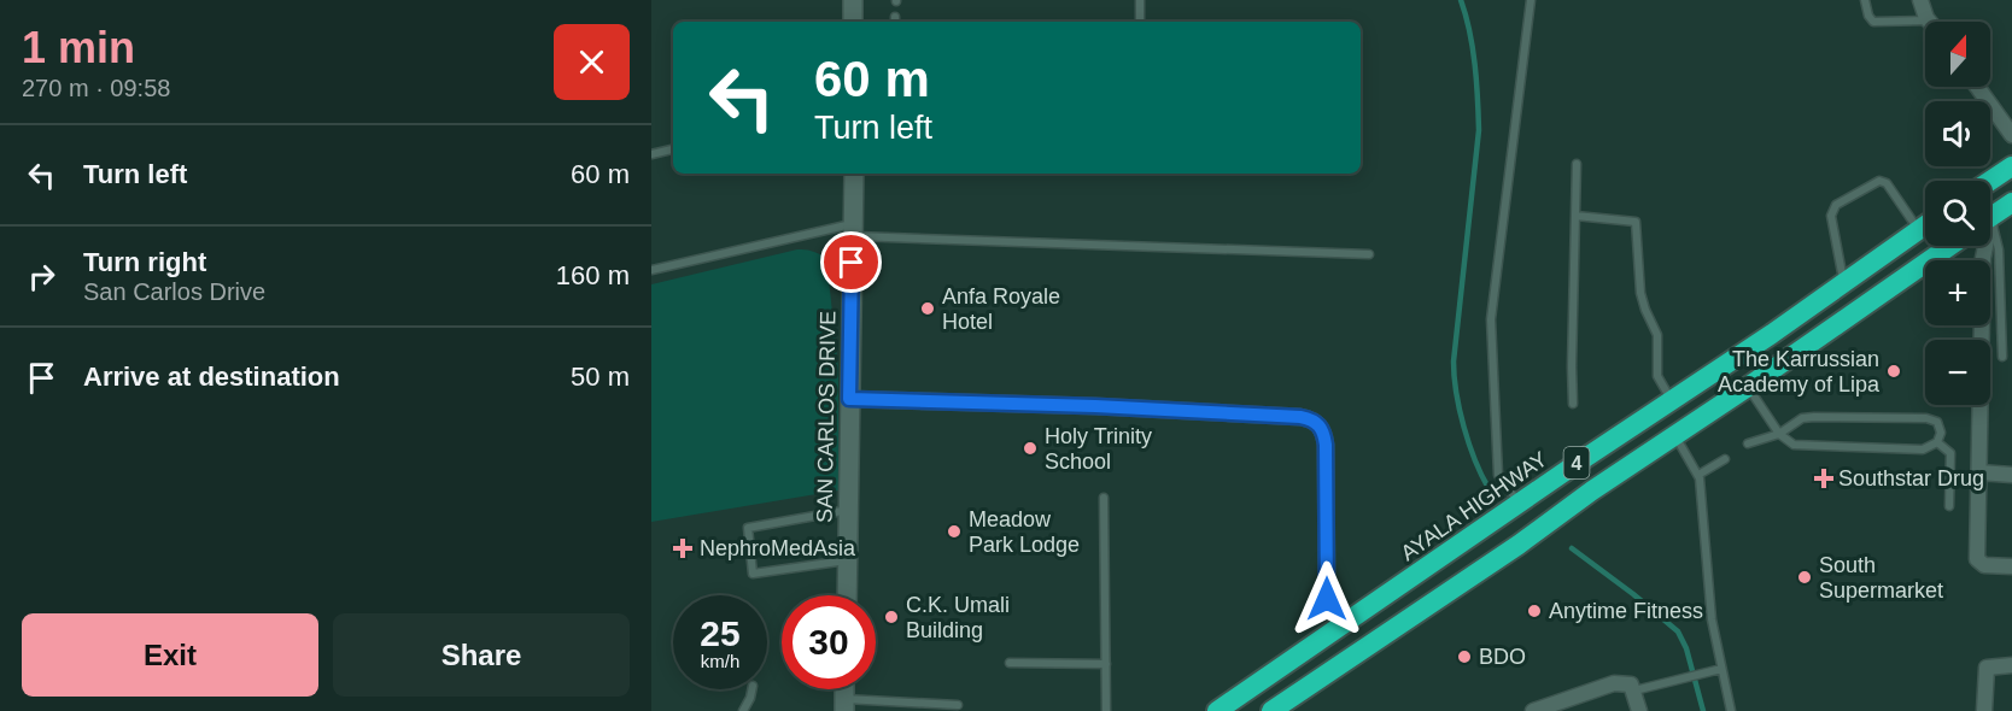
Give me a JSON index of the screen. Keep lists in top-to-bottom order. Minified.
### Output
{"streets":{"highway":["4","AYALA HIGHWAY"],"street":["SAN CARLOS DRIVE"]},"places":{"other":["Anfa Royale Hotel","The Karrussian Academy of Lipa","Holy Trinity School","Meadow Park Lodge","South Supermarket","Anytime Fitness","C.K. Umali Building","BDO"],"health":["Southstar Drug","NephroMedAsia"]},"north":"top","page":{"heading":["1 min","270 m · 09:58"],"map_buttons":["+","−"],"turn":["60 m","Turn left"],"list":[{"name":"Turn left","value":"60 m"},{"name":"Turn right","note":"San Carlos Drive","value":"160 m"},{"name":"Arrive at destination","value":"50 m"}],"speed":"25 km/h","limit":"30","buttons":["Exit","Share"]}}
